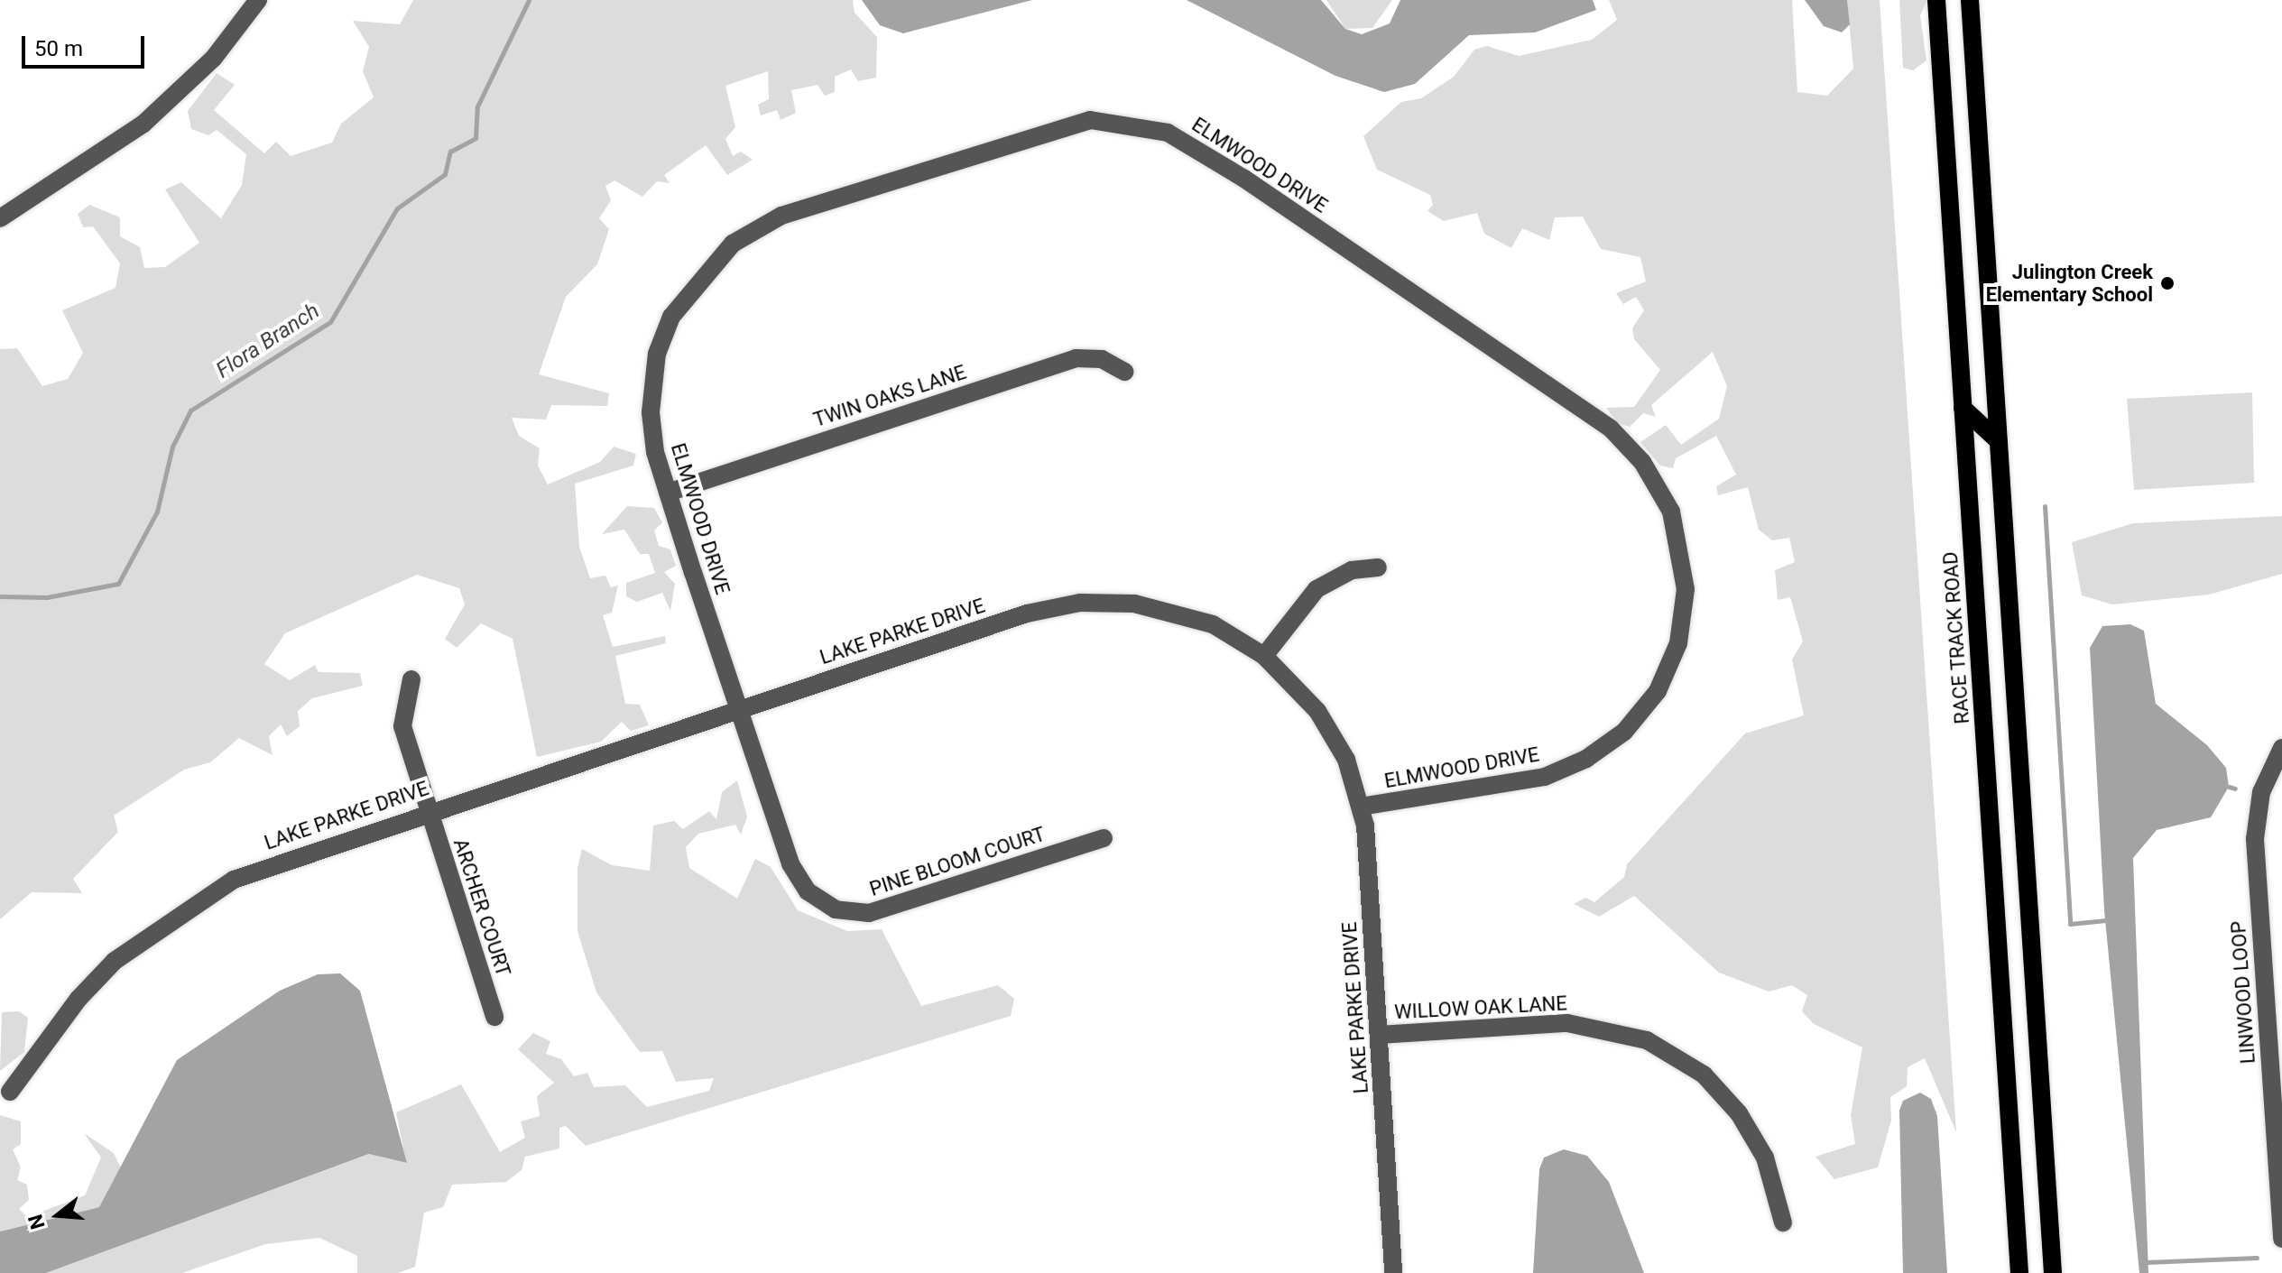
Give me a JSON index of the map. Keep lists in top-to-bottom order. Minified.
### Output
{"streets":{"main road":["RACE TRACK ROAD"],"street":["ELMWOOD DRIVE","TWIN OAKS LANE","LAKE PARKE DRIVE","PINE BLOOM COURT","ARCHER COURT","LINWOOD LOOP","WILLOW OAK LANE"]},"crossings":[["ELMWOOD DRIVE","TWIN OAKS LANE"],["ELMWOOD DRIVE","LAKE PARKE DRIVE"],["ELMWOOD DRIVE","PINE BLOOM COURT"],["LAKE PARKE DRIVE","PINE BLOOM COURT"],["LAKE PARKE DRIVE","ARCHER COURT"],["LAKE PARKE DRIVE","WILLOW OAK LANE"]],"water":["Flora Branch"],"places":["Julington Creek Elementary School"],"scale_bar":"50 m","north":"left"}
